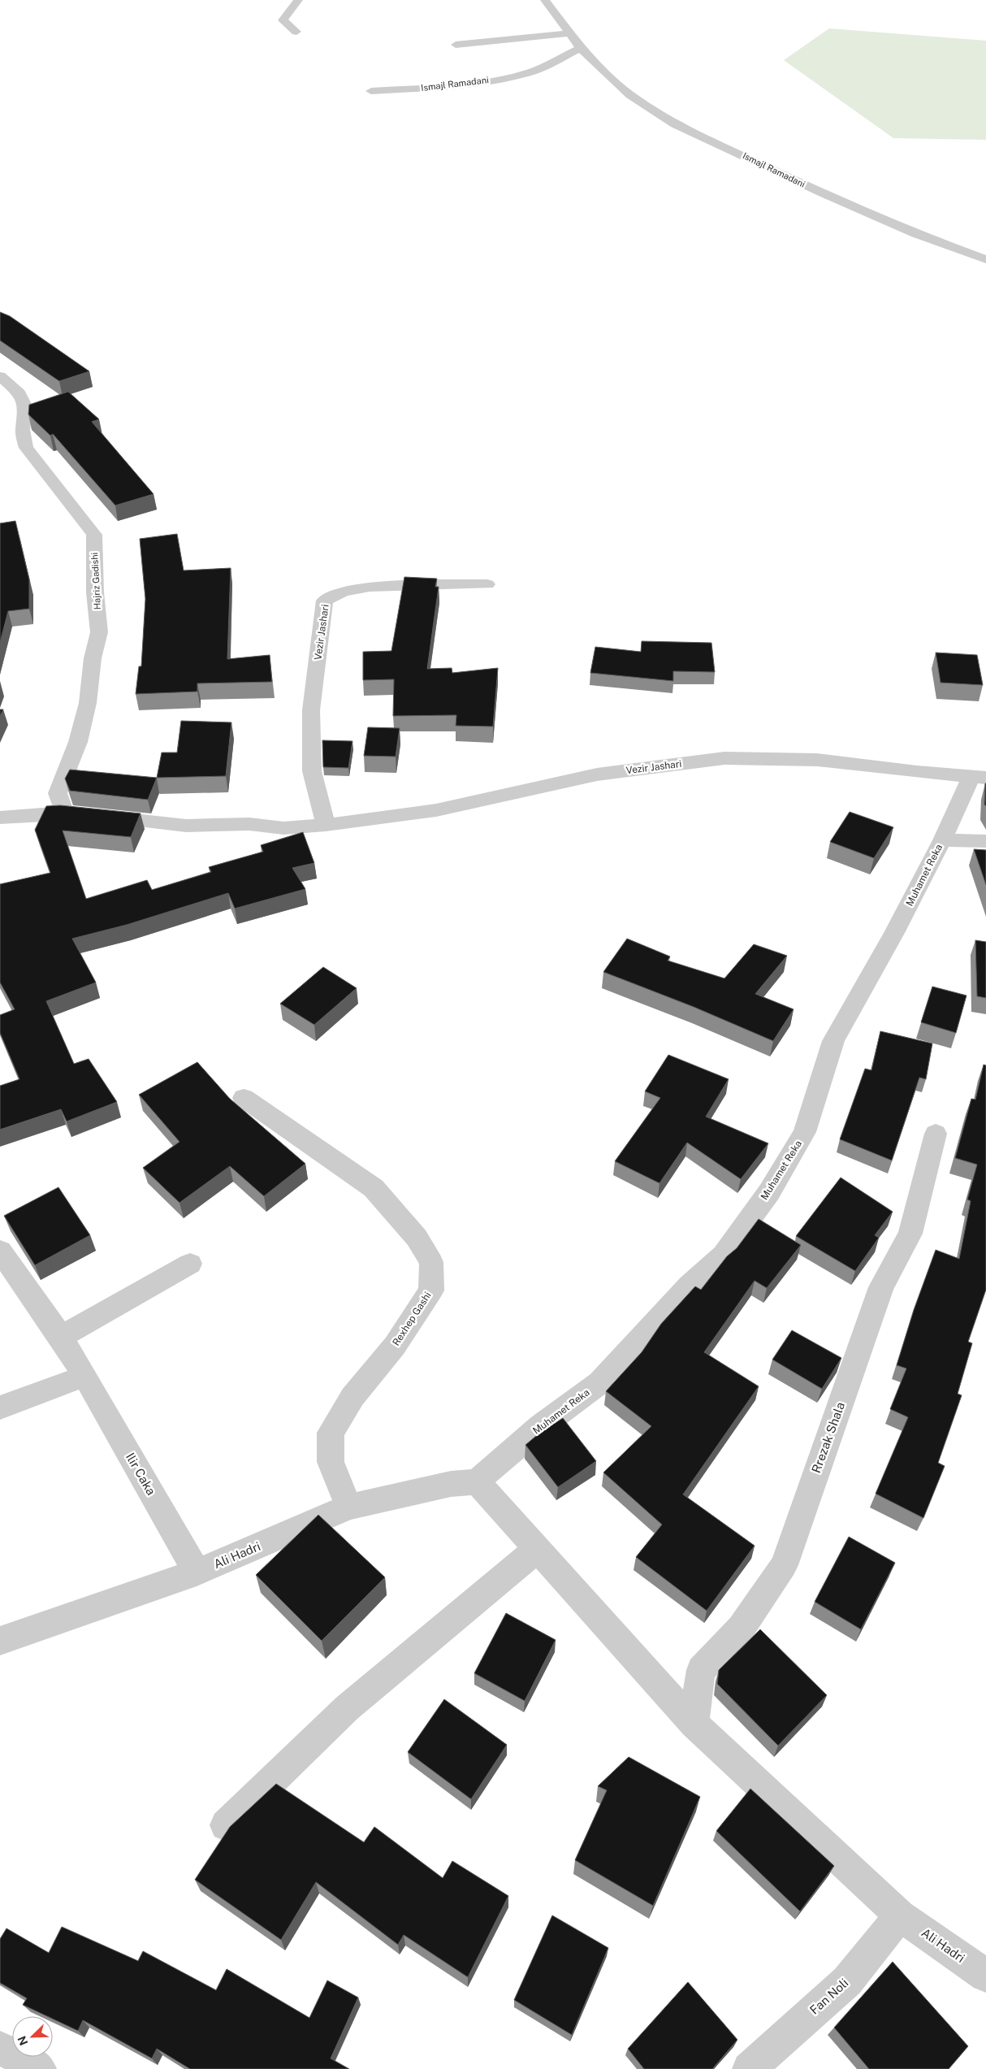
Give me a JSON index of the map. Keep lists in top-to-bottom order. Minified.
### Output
{"streets":{"street":["Ismajl Ramadani","Hajriz Gadishi","Vezir Jashari","Muhamet Reka","Rexhep Gashi","Rrezak Shala","Ilir Caka","Ali Hadri","Fan Noli"]},"crossings":[["Hajriz Gadishi","Vezir Jashari"],["Vezir Jashari","Muhamet Reka"],["Muhamet Reka","Ali Hadri"],["Rexhep Gashi","Ali Hadri"],["Rrezak Shala","Ali Hadri"],["Ilir Caka","Ali Hadri"],["Ali Hadri","Fan Noli"]],"north":"bottom left"}
